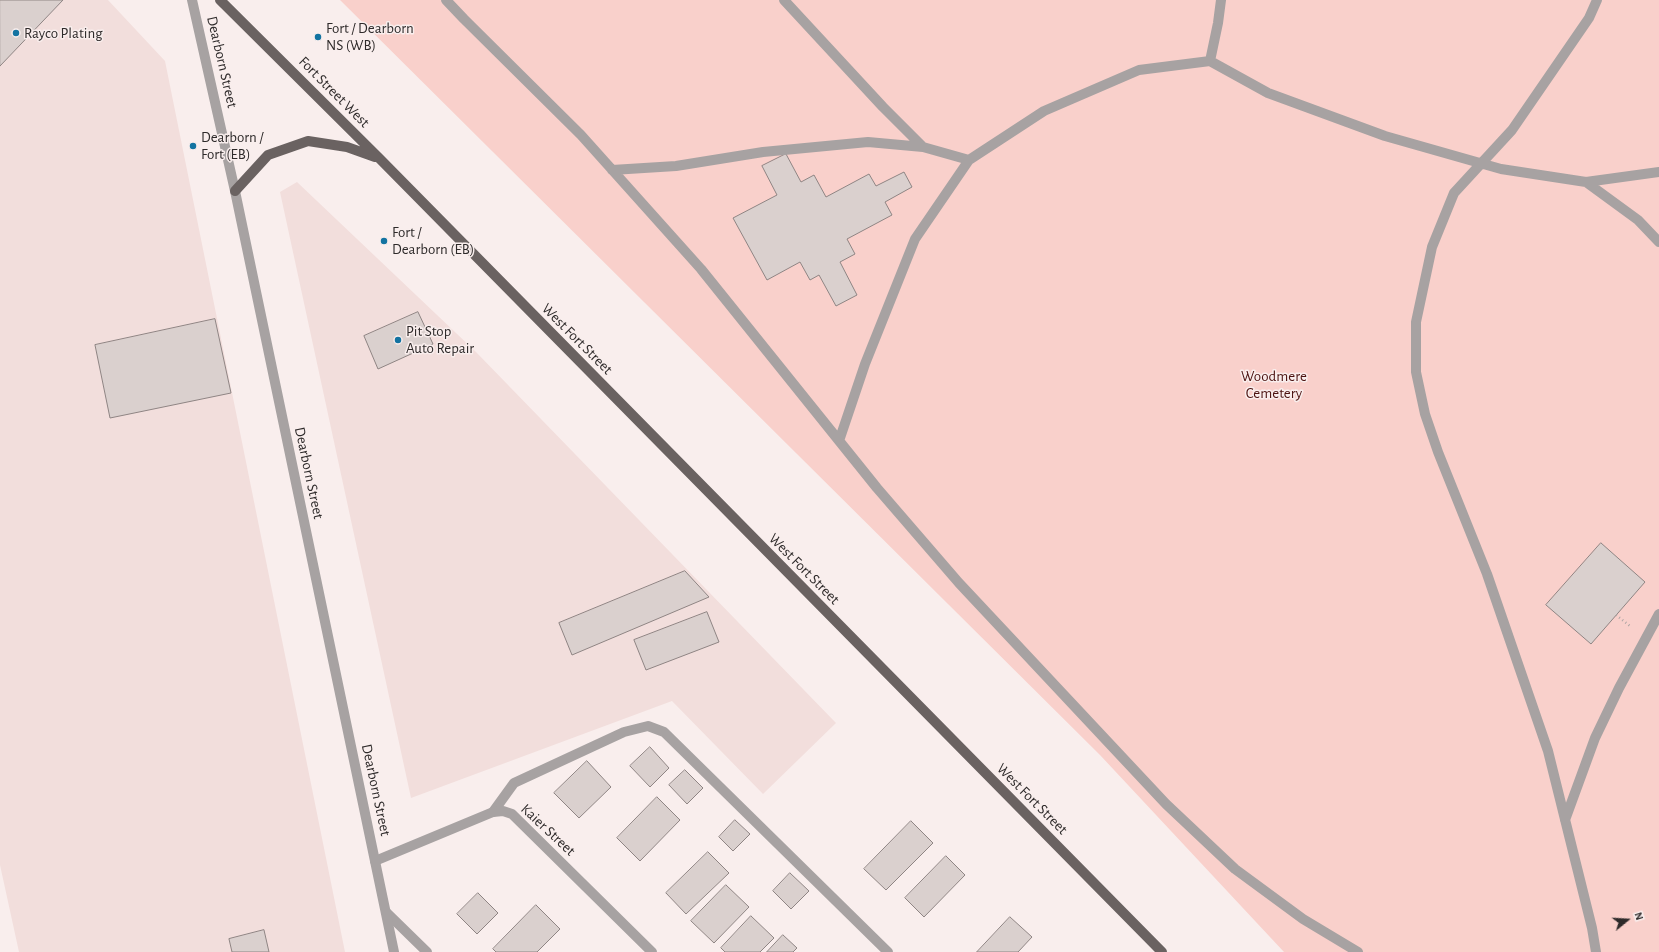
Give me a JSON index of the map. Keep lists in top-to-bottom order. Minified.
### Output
{"streets":{"main road":["Fort Street West","West Fort Street"],"street":["Dearborn Street","Kaier Street"]},"crossings":[["Dearborn Street","Kaier Street"],["Fort Street West","West Fort Street"]],"parks":["Woodmere Cemetery"],"places":["Rayco Plating","Fort / Dearborn NS (WB)","Dearborn / Fort (EB)","Fort / Dearborn (EB)","Pit Stop Auto Repair"],"north":"right"}
